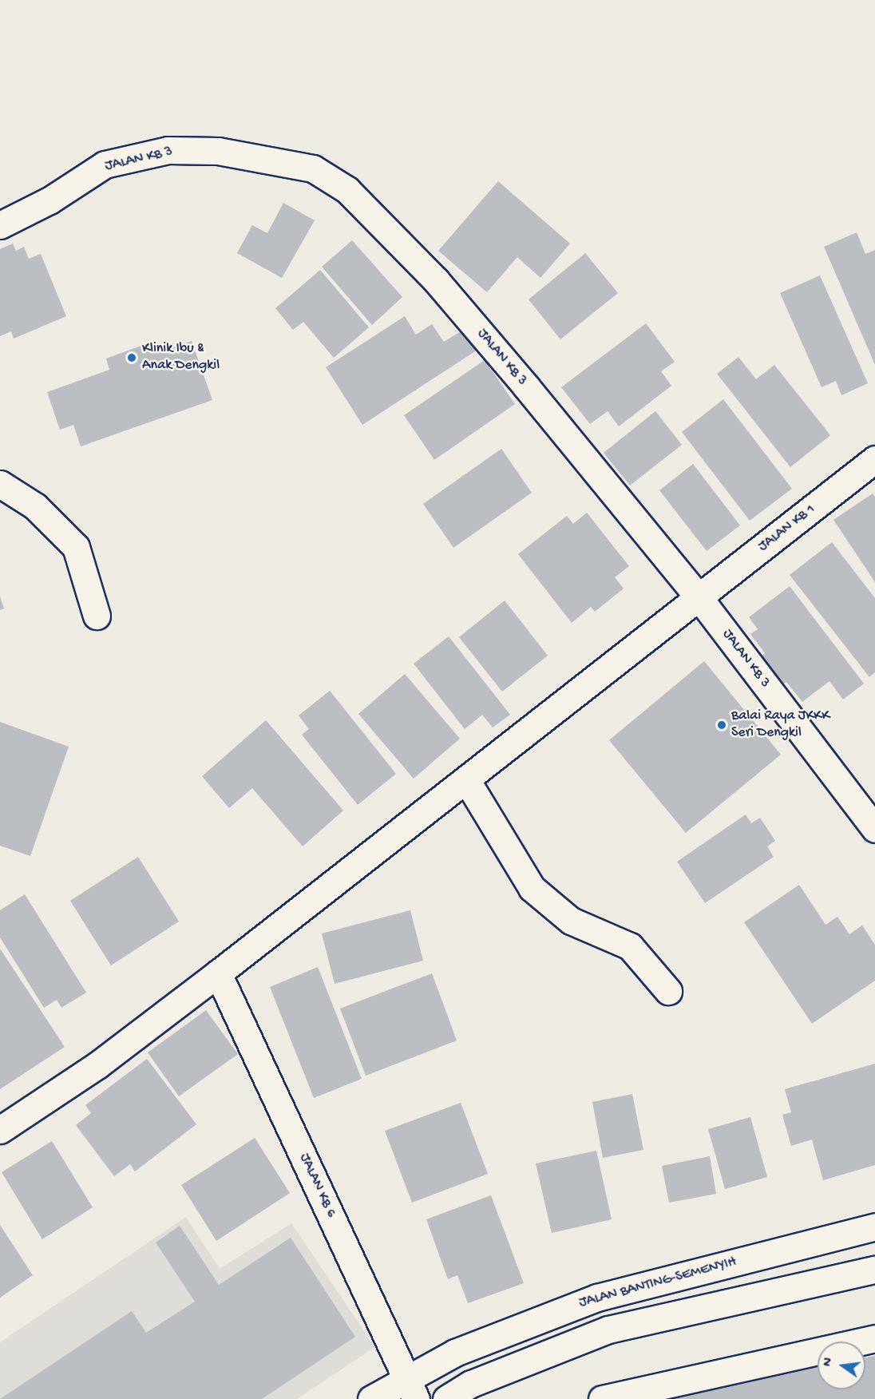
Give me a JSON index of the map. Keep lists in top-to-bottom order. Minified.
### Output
{"streets":{"street":["JALAN KB 3","JALAN KB 1","JALAN KB 6","JALAN BANTING-SEMENYIH"]},"crossings":[["JALAN KB 3","JALAN KB 1"],["JALAN KB 1","JALAN KB 6"],["JALAN KB 6","JALAN BANTING-SEMENYIH"]],"places":["Klinik Ibu & Anak Dengkil","Balai Raya JKKK Seri Dengkil"],"north":"left"}
